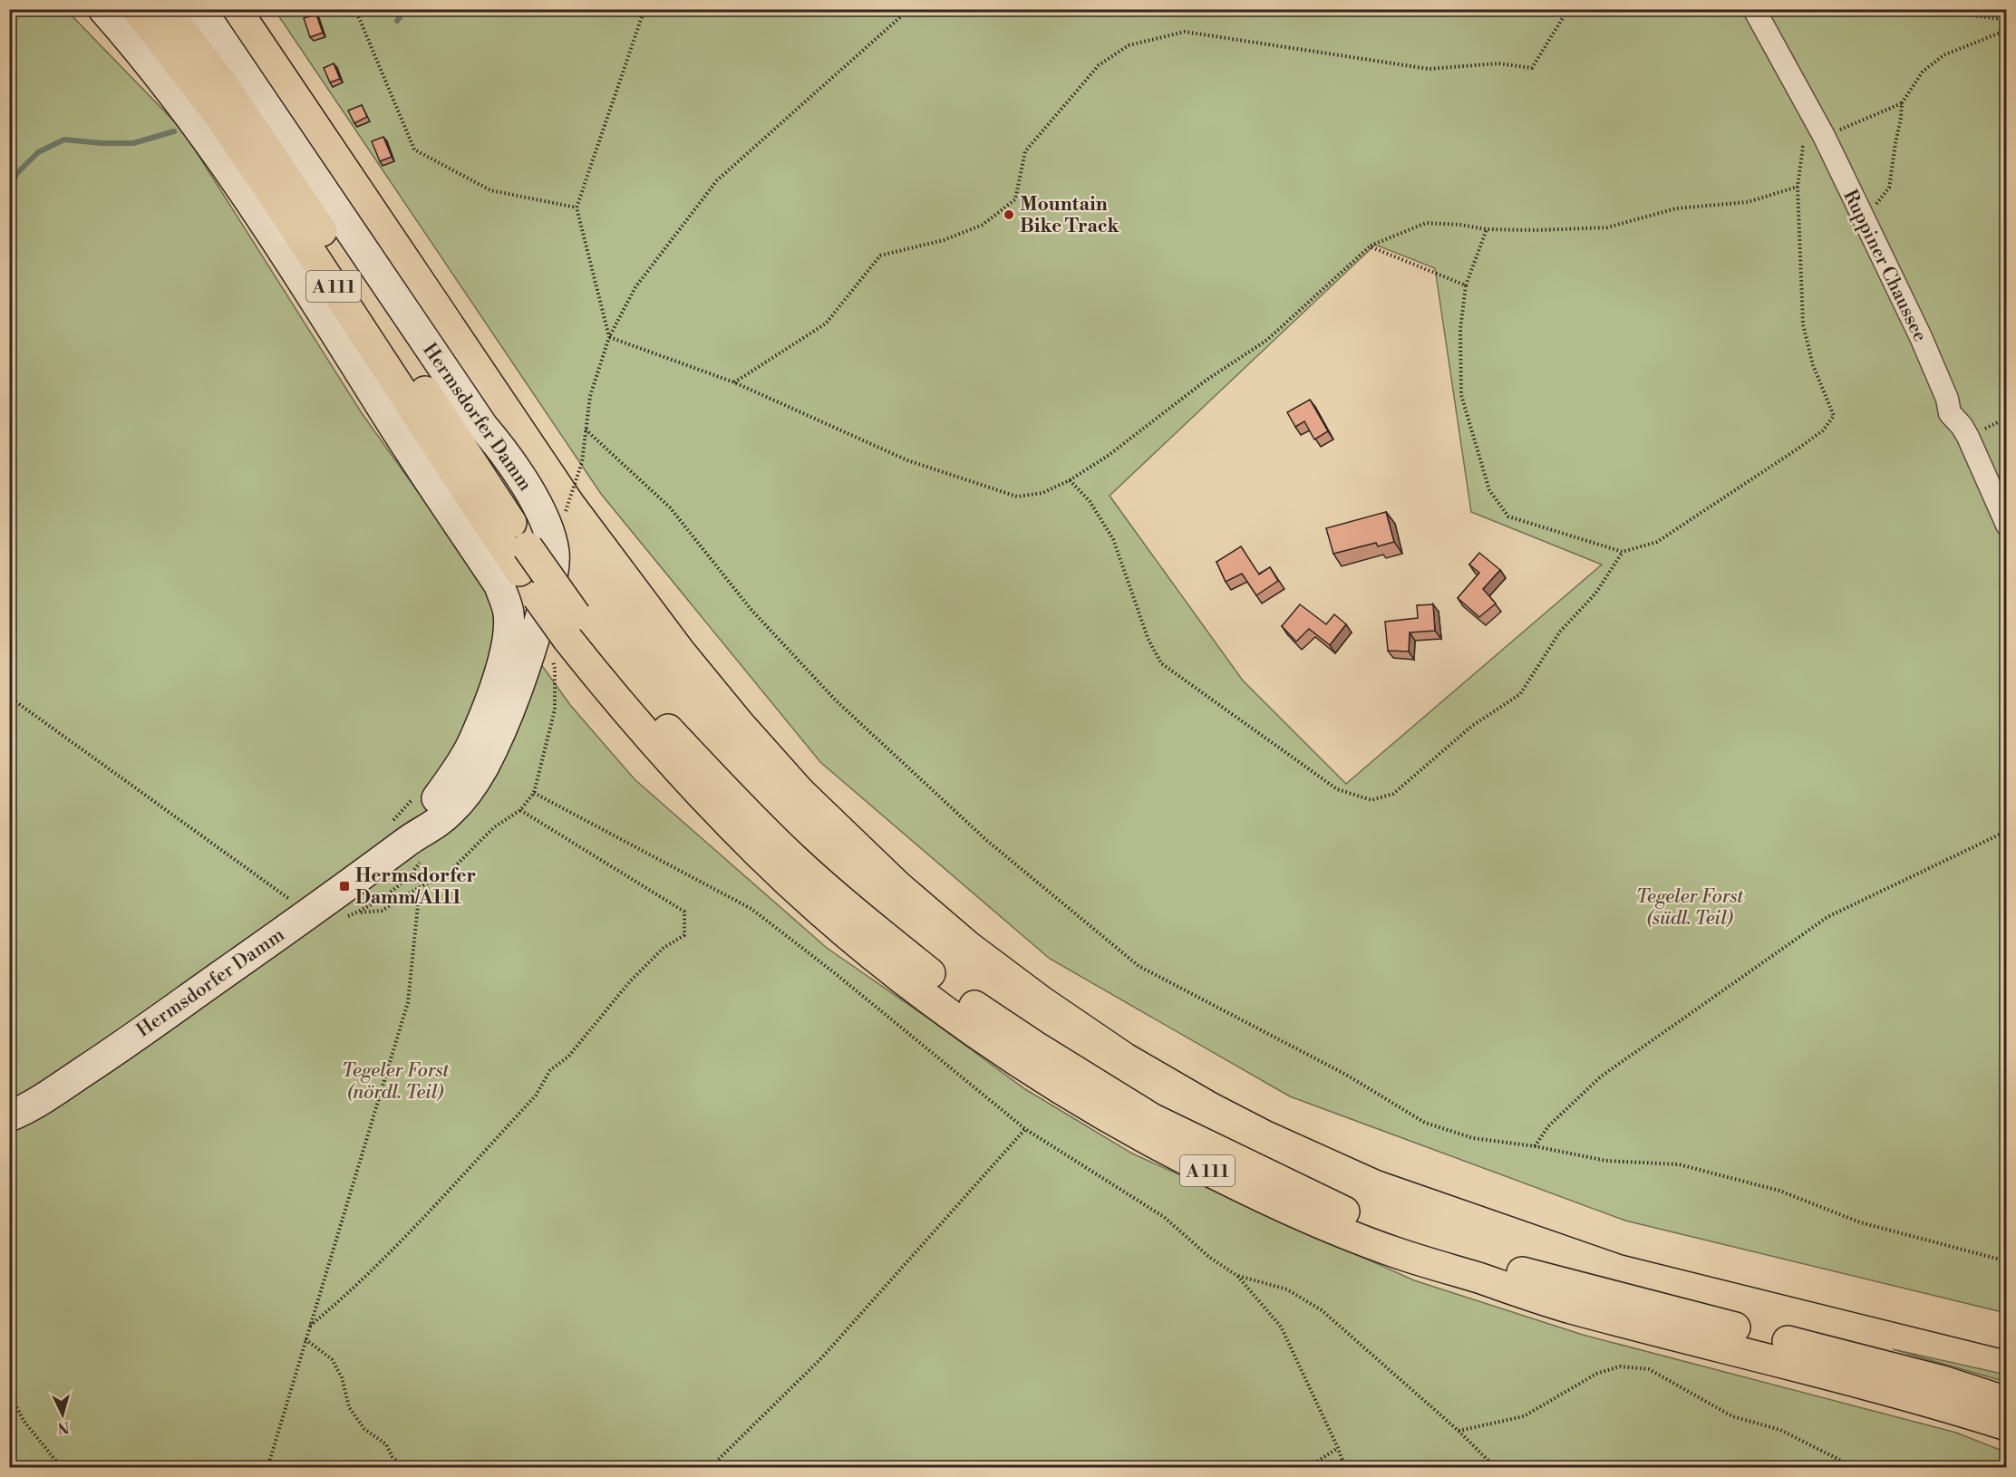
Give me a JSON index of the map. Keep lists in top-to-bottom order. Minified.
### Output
{"streets":{"highway":["A 111"],"main road":["Hermsdorfer Damm"],"street":["Ruppiner Chaussee"]},"parks":["Tegeler Forst (südl. Teil)","Tegeler Forst (nördl. Teil)"],"places":{"other":["Mountain Bike Track"],"transit":["Hermsdorfer Damm/A111"]},"north":"bottom"}
